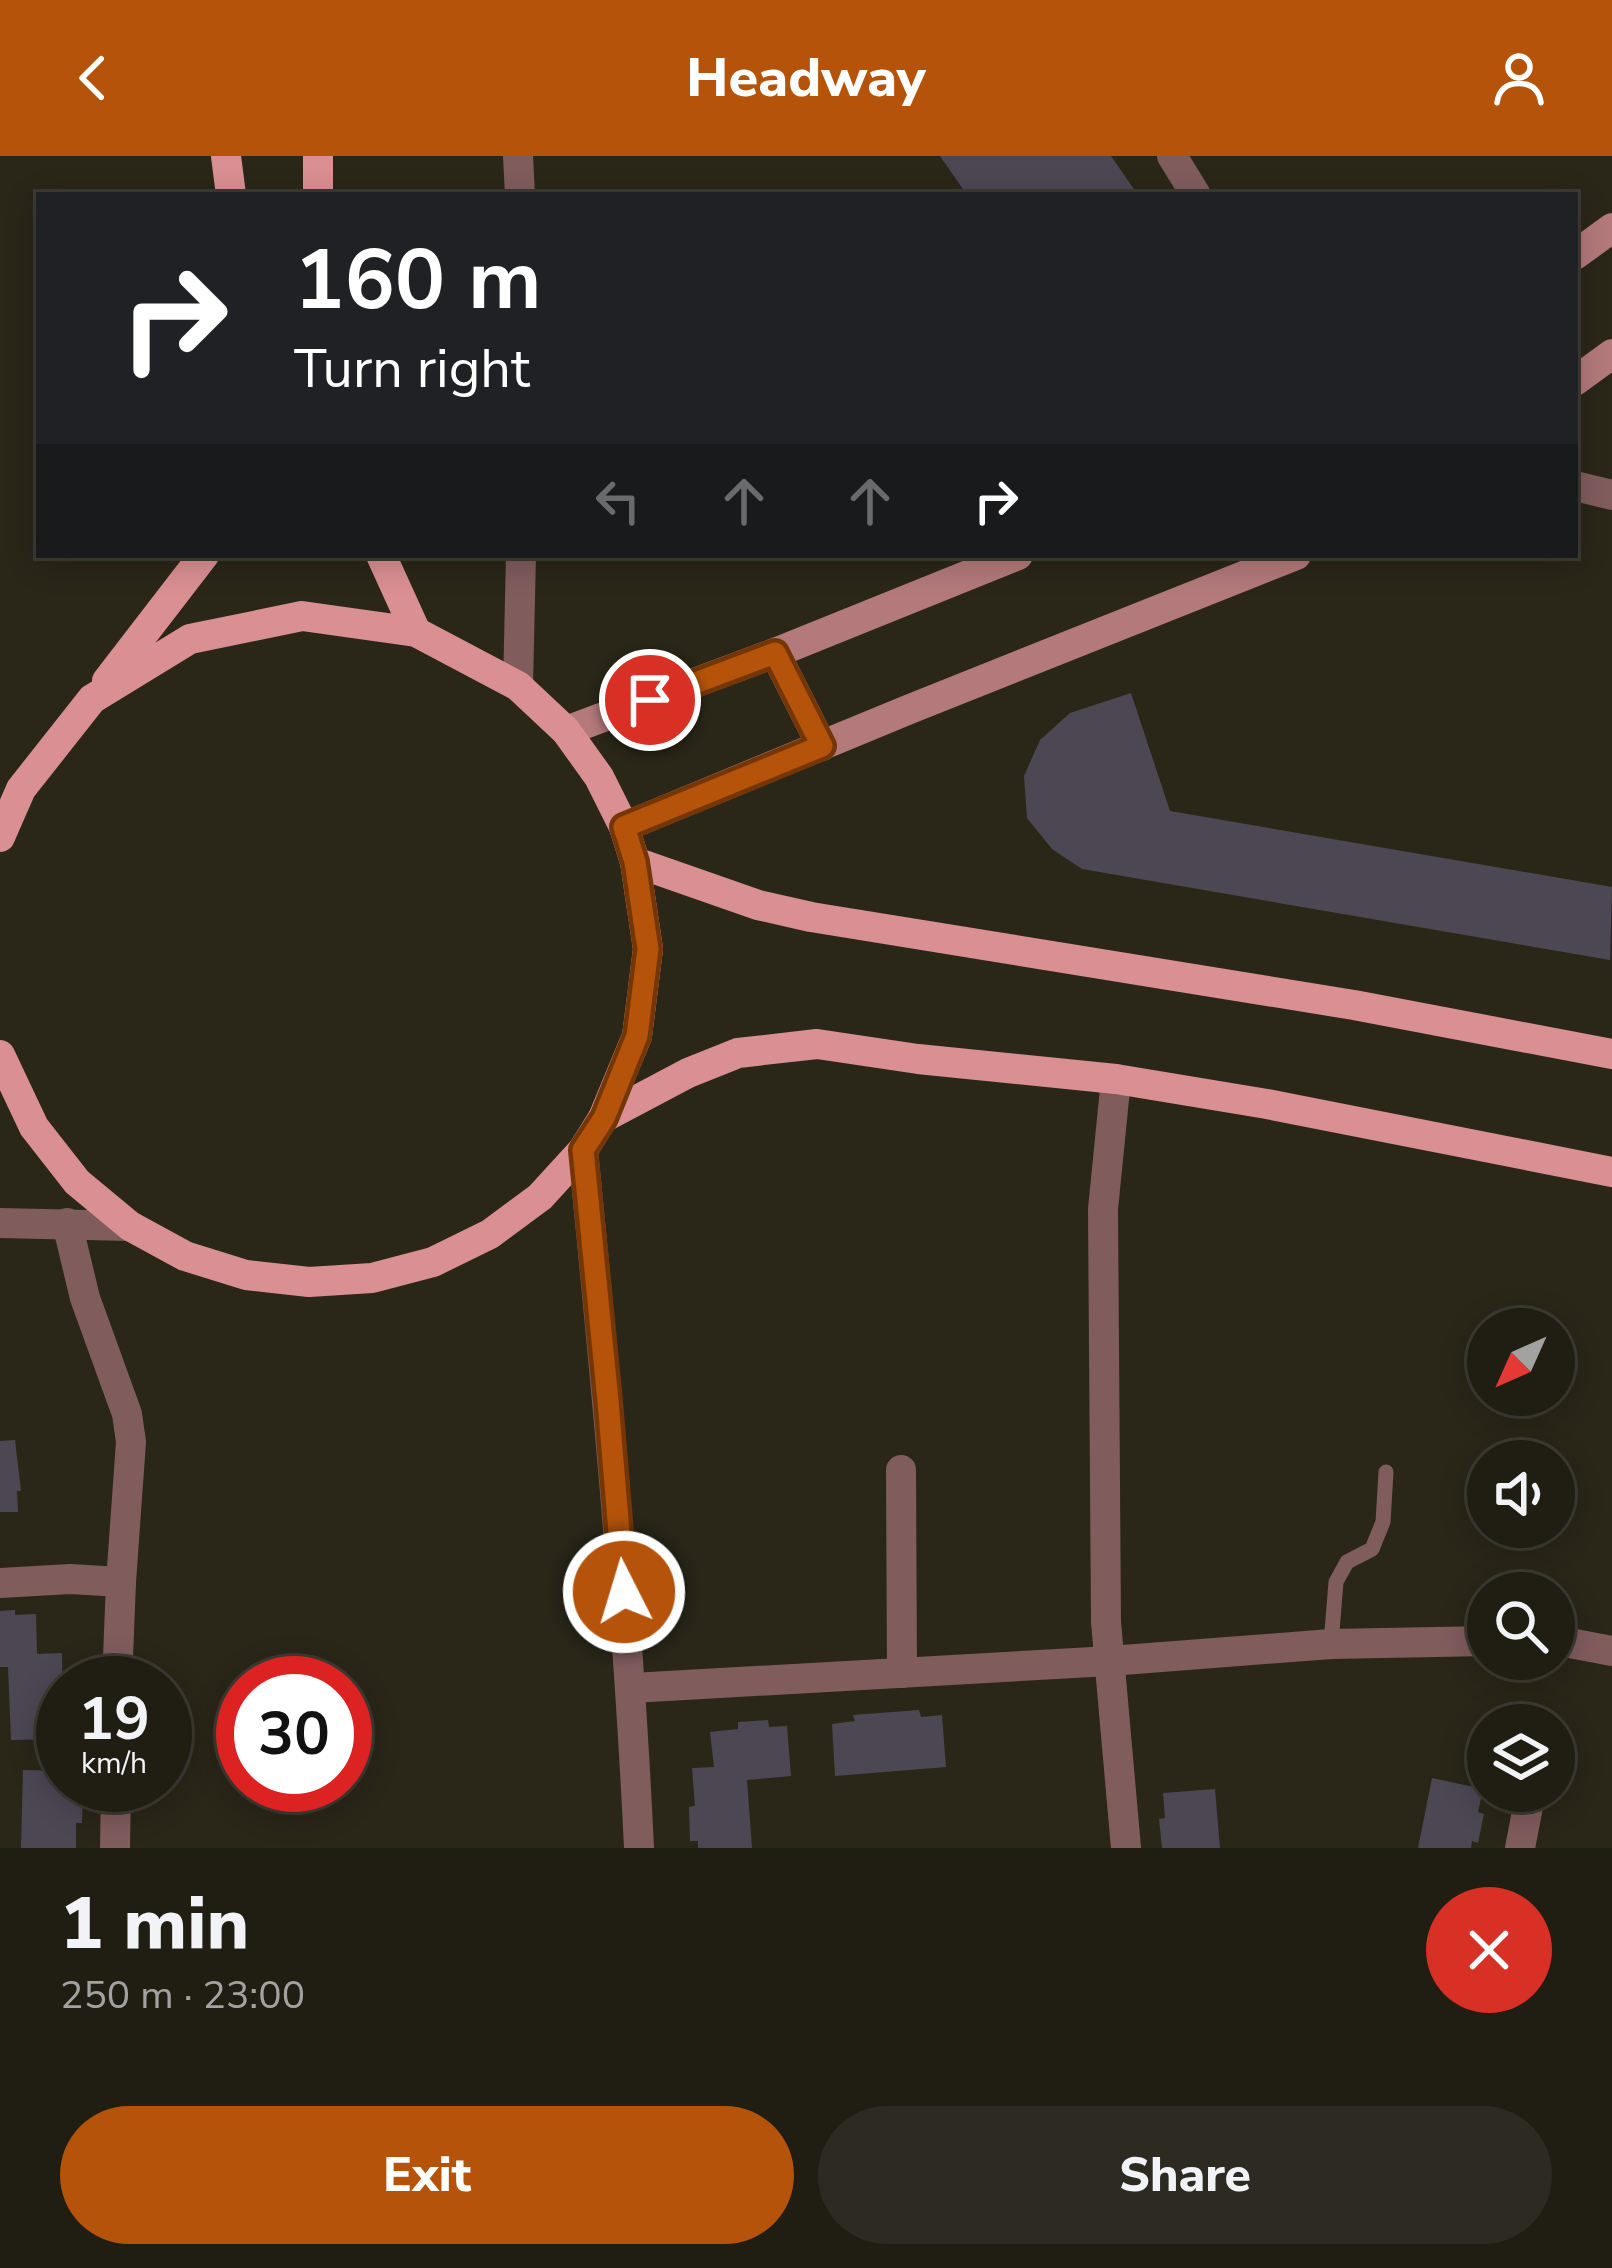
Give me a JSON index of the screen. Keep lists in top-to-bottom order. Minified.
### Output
{"north":"bottom left","page":{"header":"Headway","turn":["160 m","Turn right"],"speed":"19 km/h","limit":"30","heading":["1 min","250 m · 23:00"],"buttons":["Exit","Share"]}}
